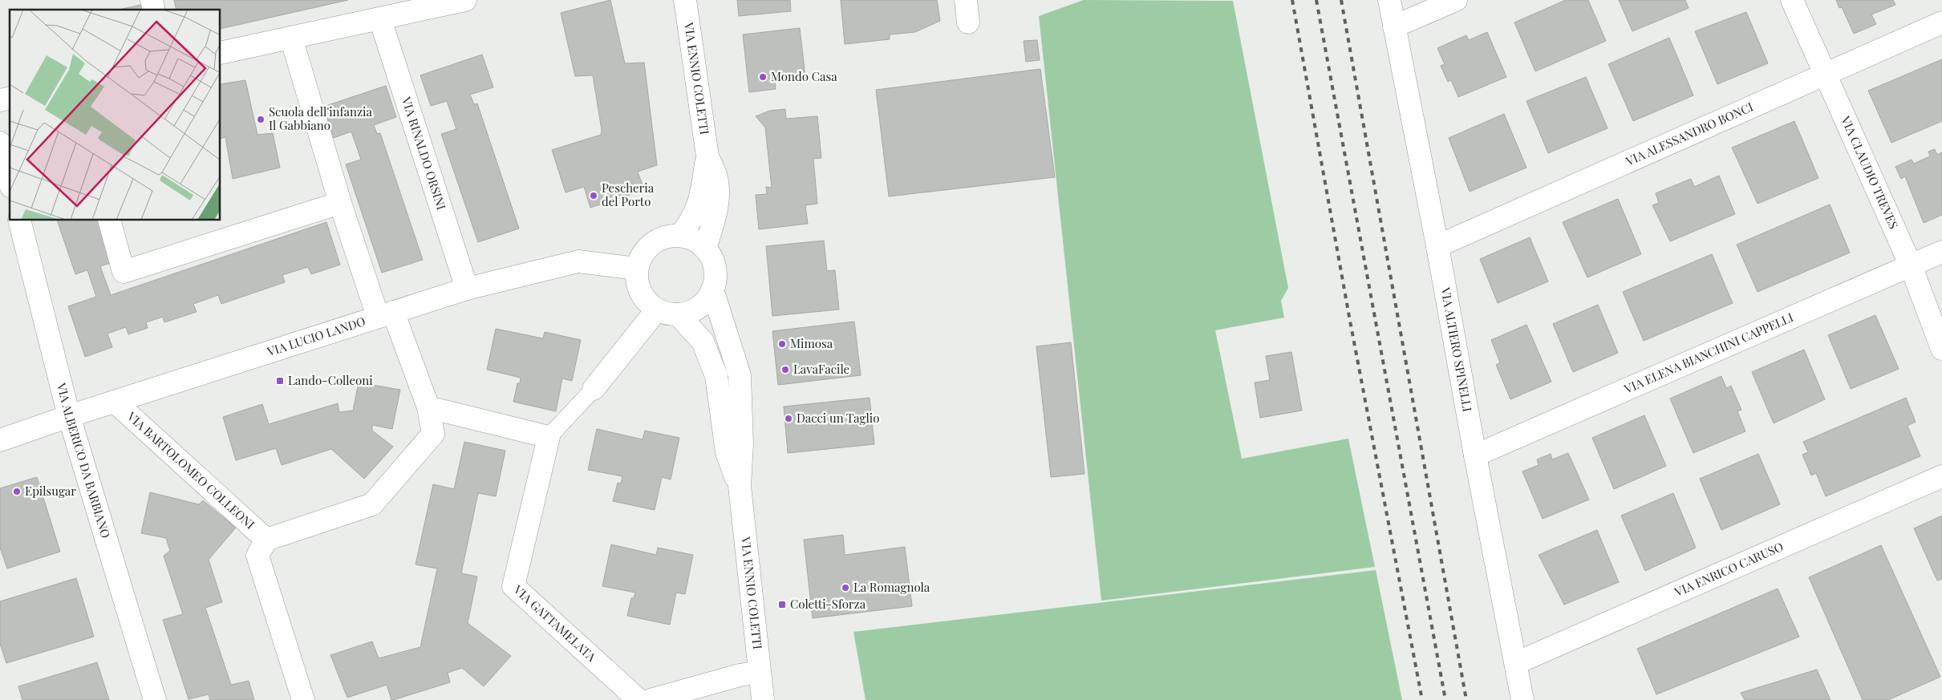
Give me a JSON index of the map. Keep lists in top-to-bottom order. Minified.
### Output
{"streets":{"street":["VIA ENNIO COLETTI","VIA ALESSANDRO BONCI","VIA RINALDO ORSINI","VIA CLAUDIO TREVES","VIA LUCIO LANDO","VIA ALTIERO SPINELLI","VIA ELENA BIANCHINI CAPPELLI","VIA ALBERICO DA BARBIANO","VIA BARTOLOMEO COLLEONI","VIA ENRICO CARUSO","VIA GATTAMELATA"]},"crossings":[["VIA ENNIO COLETTI","VIA LUCIO LANDO"],["VIA ALESSANDRO BONCI","VIA CLAUDIO TREVES"],["VIA ALESSANDRO BONCI","VIA ALTIERO SPINELLI"],["VIA RINALDO ORSINI","VIA LUCIO LANDO"],["VIA CLAUDIO TREVES","VIA ELENA BIANCHINI CAPPELLI"],["VIA LUCIO LANDO","VIA ALBERICO DA BARBIANO"],["VIA LUCIO LANDO","VIA BARTOLOMEO COLLEONI"],["VIA ALTIERO SPINELLI","VIA ELENA BIANCHINI CAPPELLI"],["VIA ALTIERO SPINELLI","VIA ENRICO CARUSO"]],"places":{"other":["Mondo Casa","Scuola dell'infanzia Il Gabbiano","Pescheria del Porto","Mimosa","LavaFacile","Dacci un Taglio","Epilsugar","La Romagnola"],"transit":["Lando-Colleoni","Coletti-Sforza"]}}
